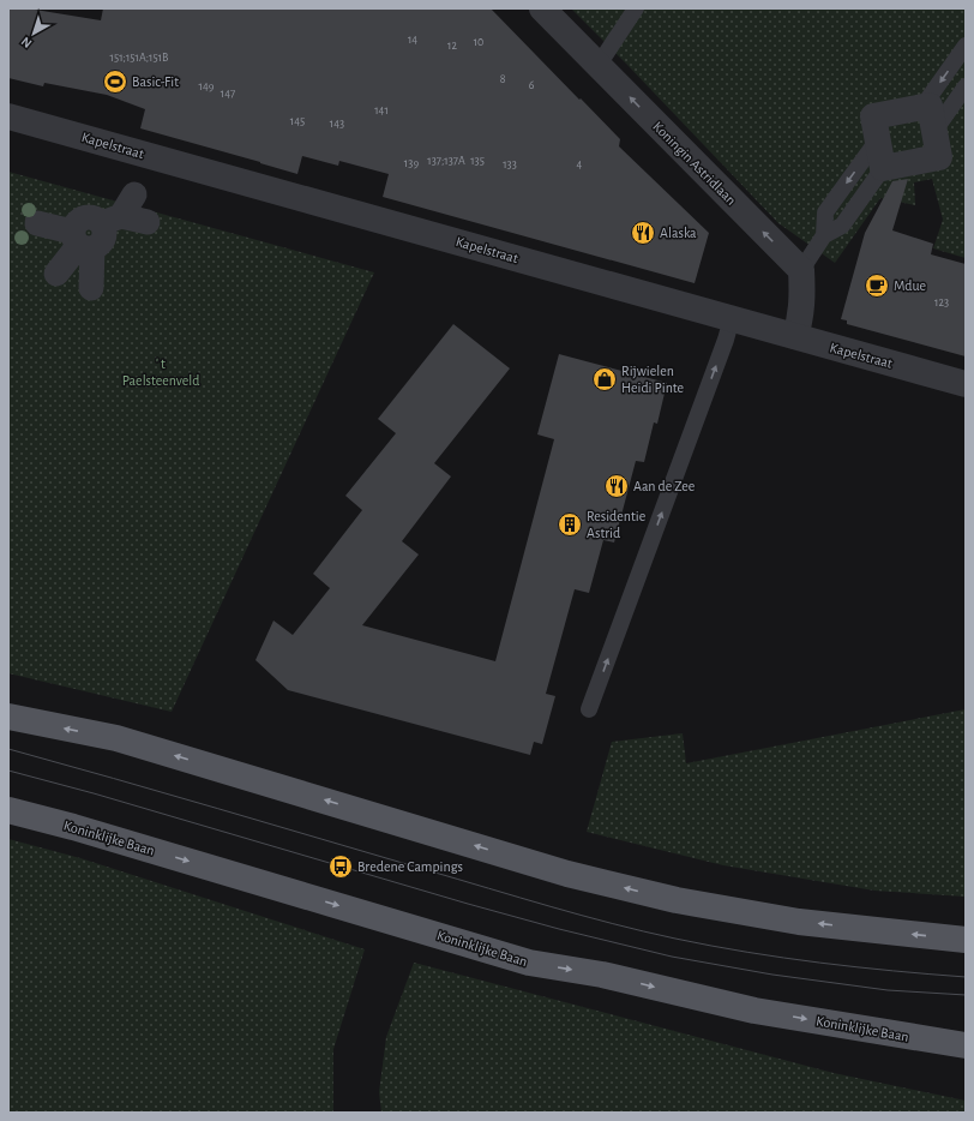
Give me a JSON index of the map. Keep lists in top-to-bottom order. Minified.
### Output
{"streets":{"main road":["Koninklijke Baan"],"street":["Kapelstraat","Koningin Astridlaan"]},"one_way":["Koningin Astridlaan"],"parks":["' t Paelsteenveld"],"places":{"sports":["Basic-Fit"],"restaurant":["Alaska","Aan de Zee"],"cafe":["Mdue"],"shop":["Rijwielen Heidi Pinte"],"building":["Residentie Astrid"],"bus stop":["Bredene Campings"]},"house_numbers":["14","10","12","151;151A;151B","8","6","149","147","141","145","143","137;137A","135","139","133","4","123"],"north":"bottom left"}
